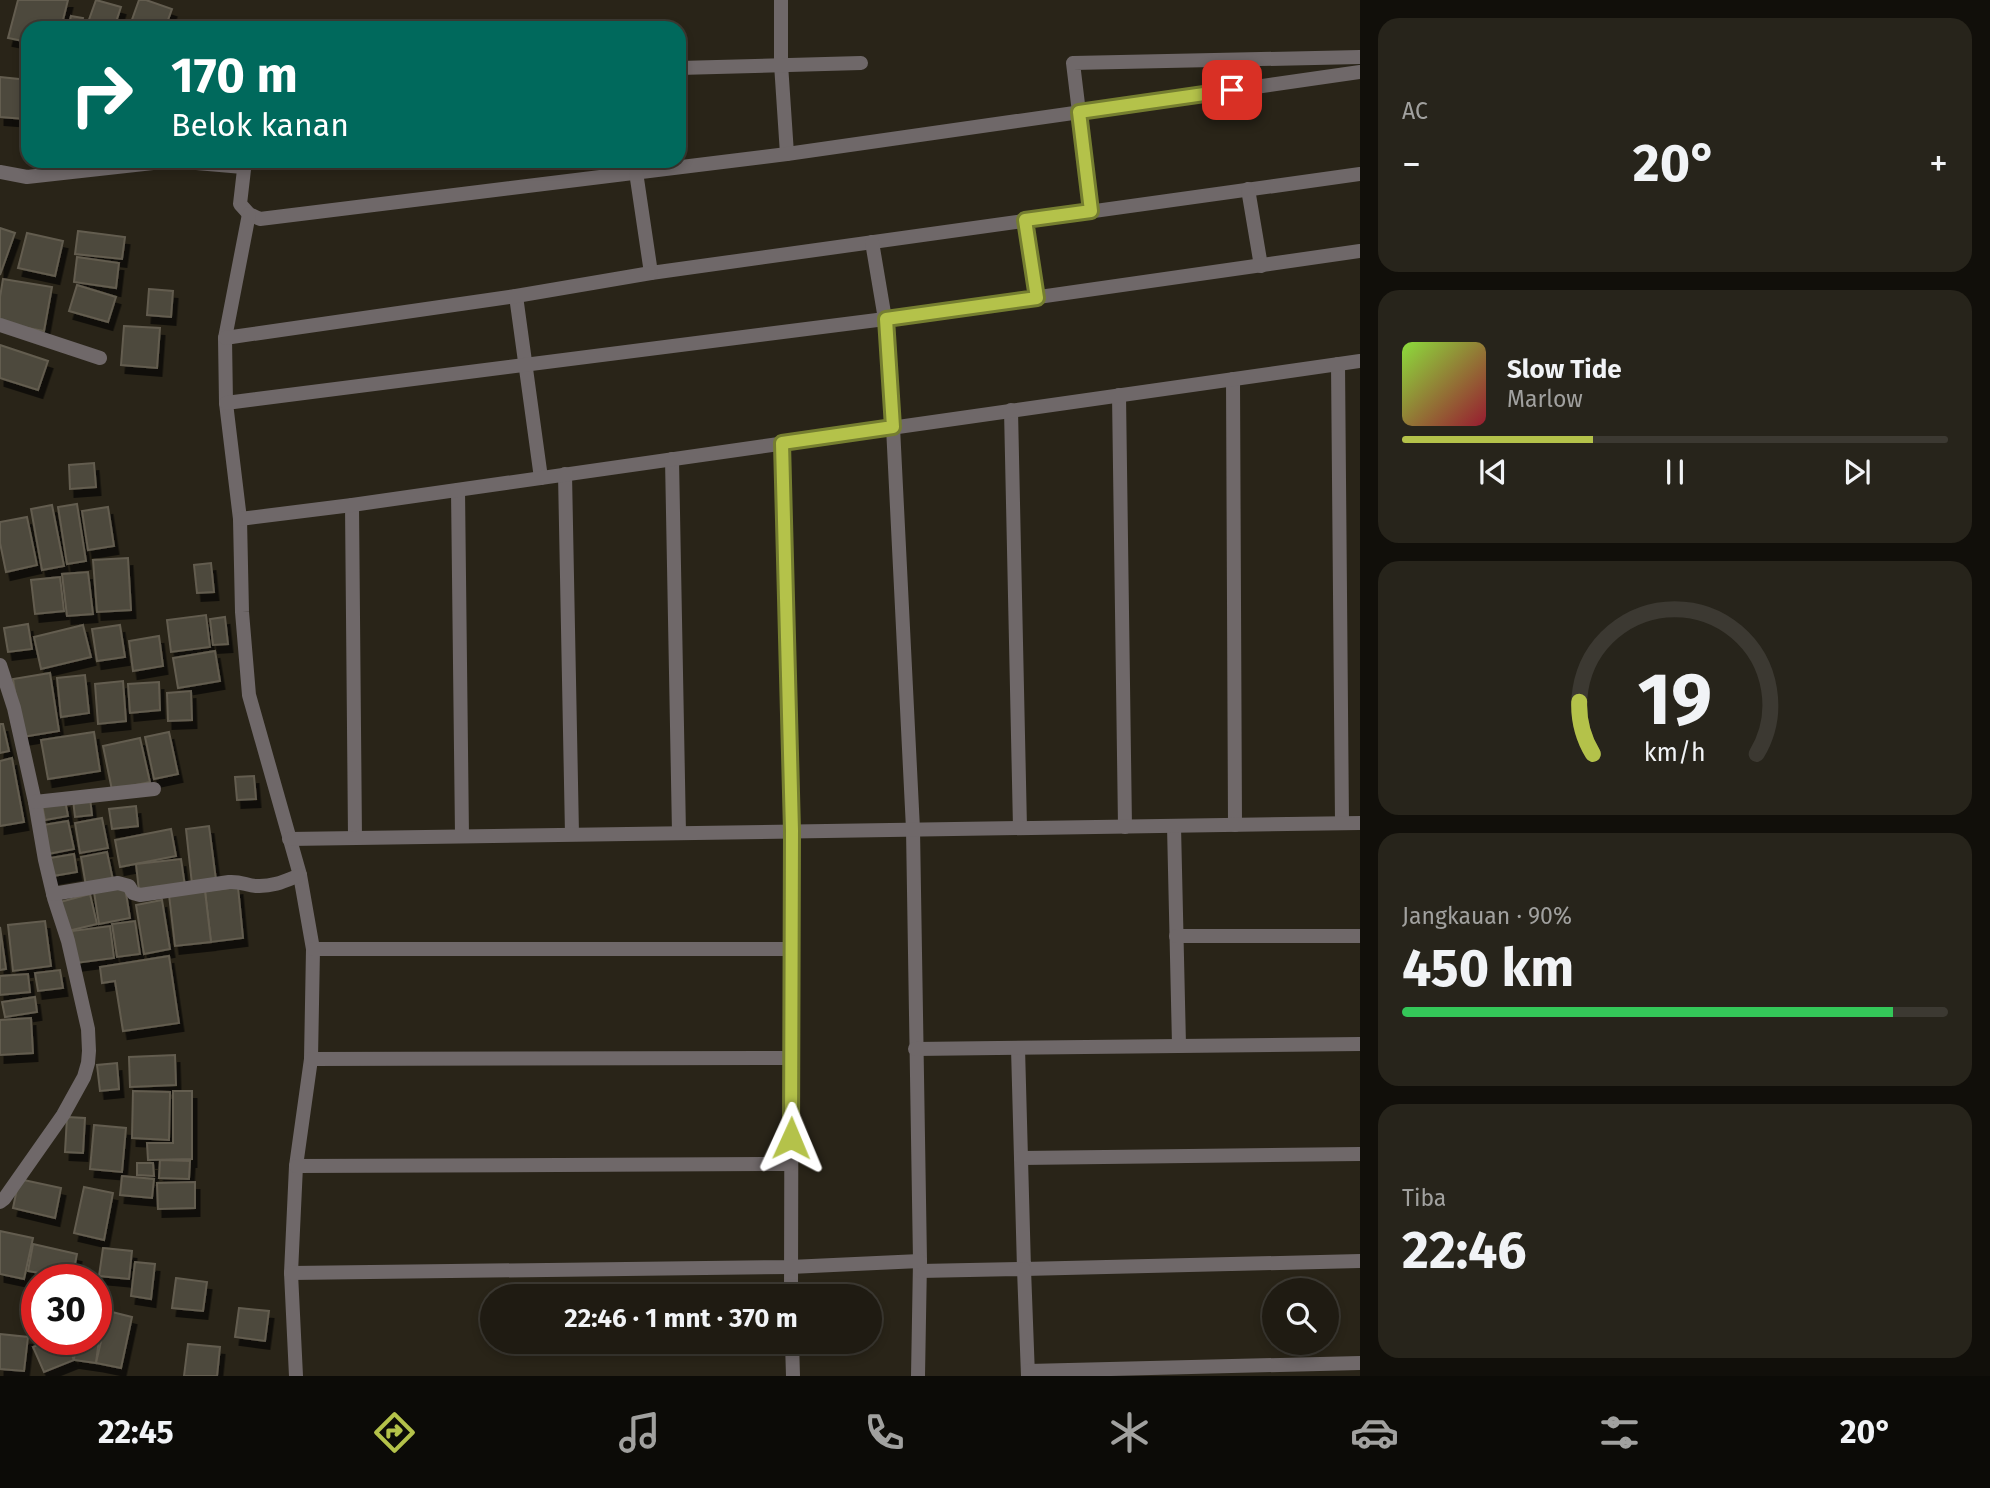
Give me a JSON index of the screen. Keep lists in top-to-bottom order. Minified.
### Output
{"page":{"tile":["AC",["Jangkauan · 90%","450 km"],["Tiba","22:46"]],"turn":["170 m","Belok kanan"],"heat":["−","20°","+"],"song":["Slow Tide","Marlow"],"limit":"30","trip":"22:46 · 1 mnt · 370 m","tabs":["22:45","20°"],"gauge":["19","km/h"]}}
